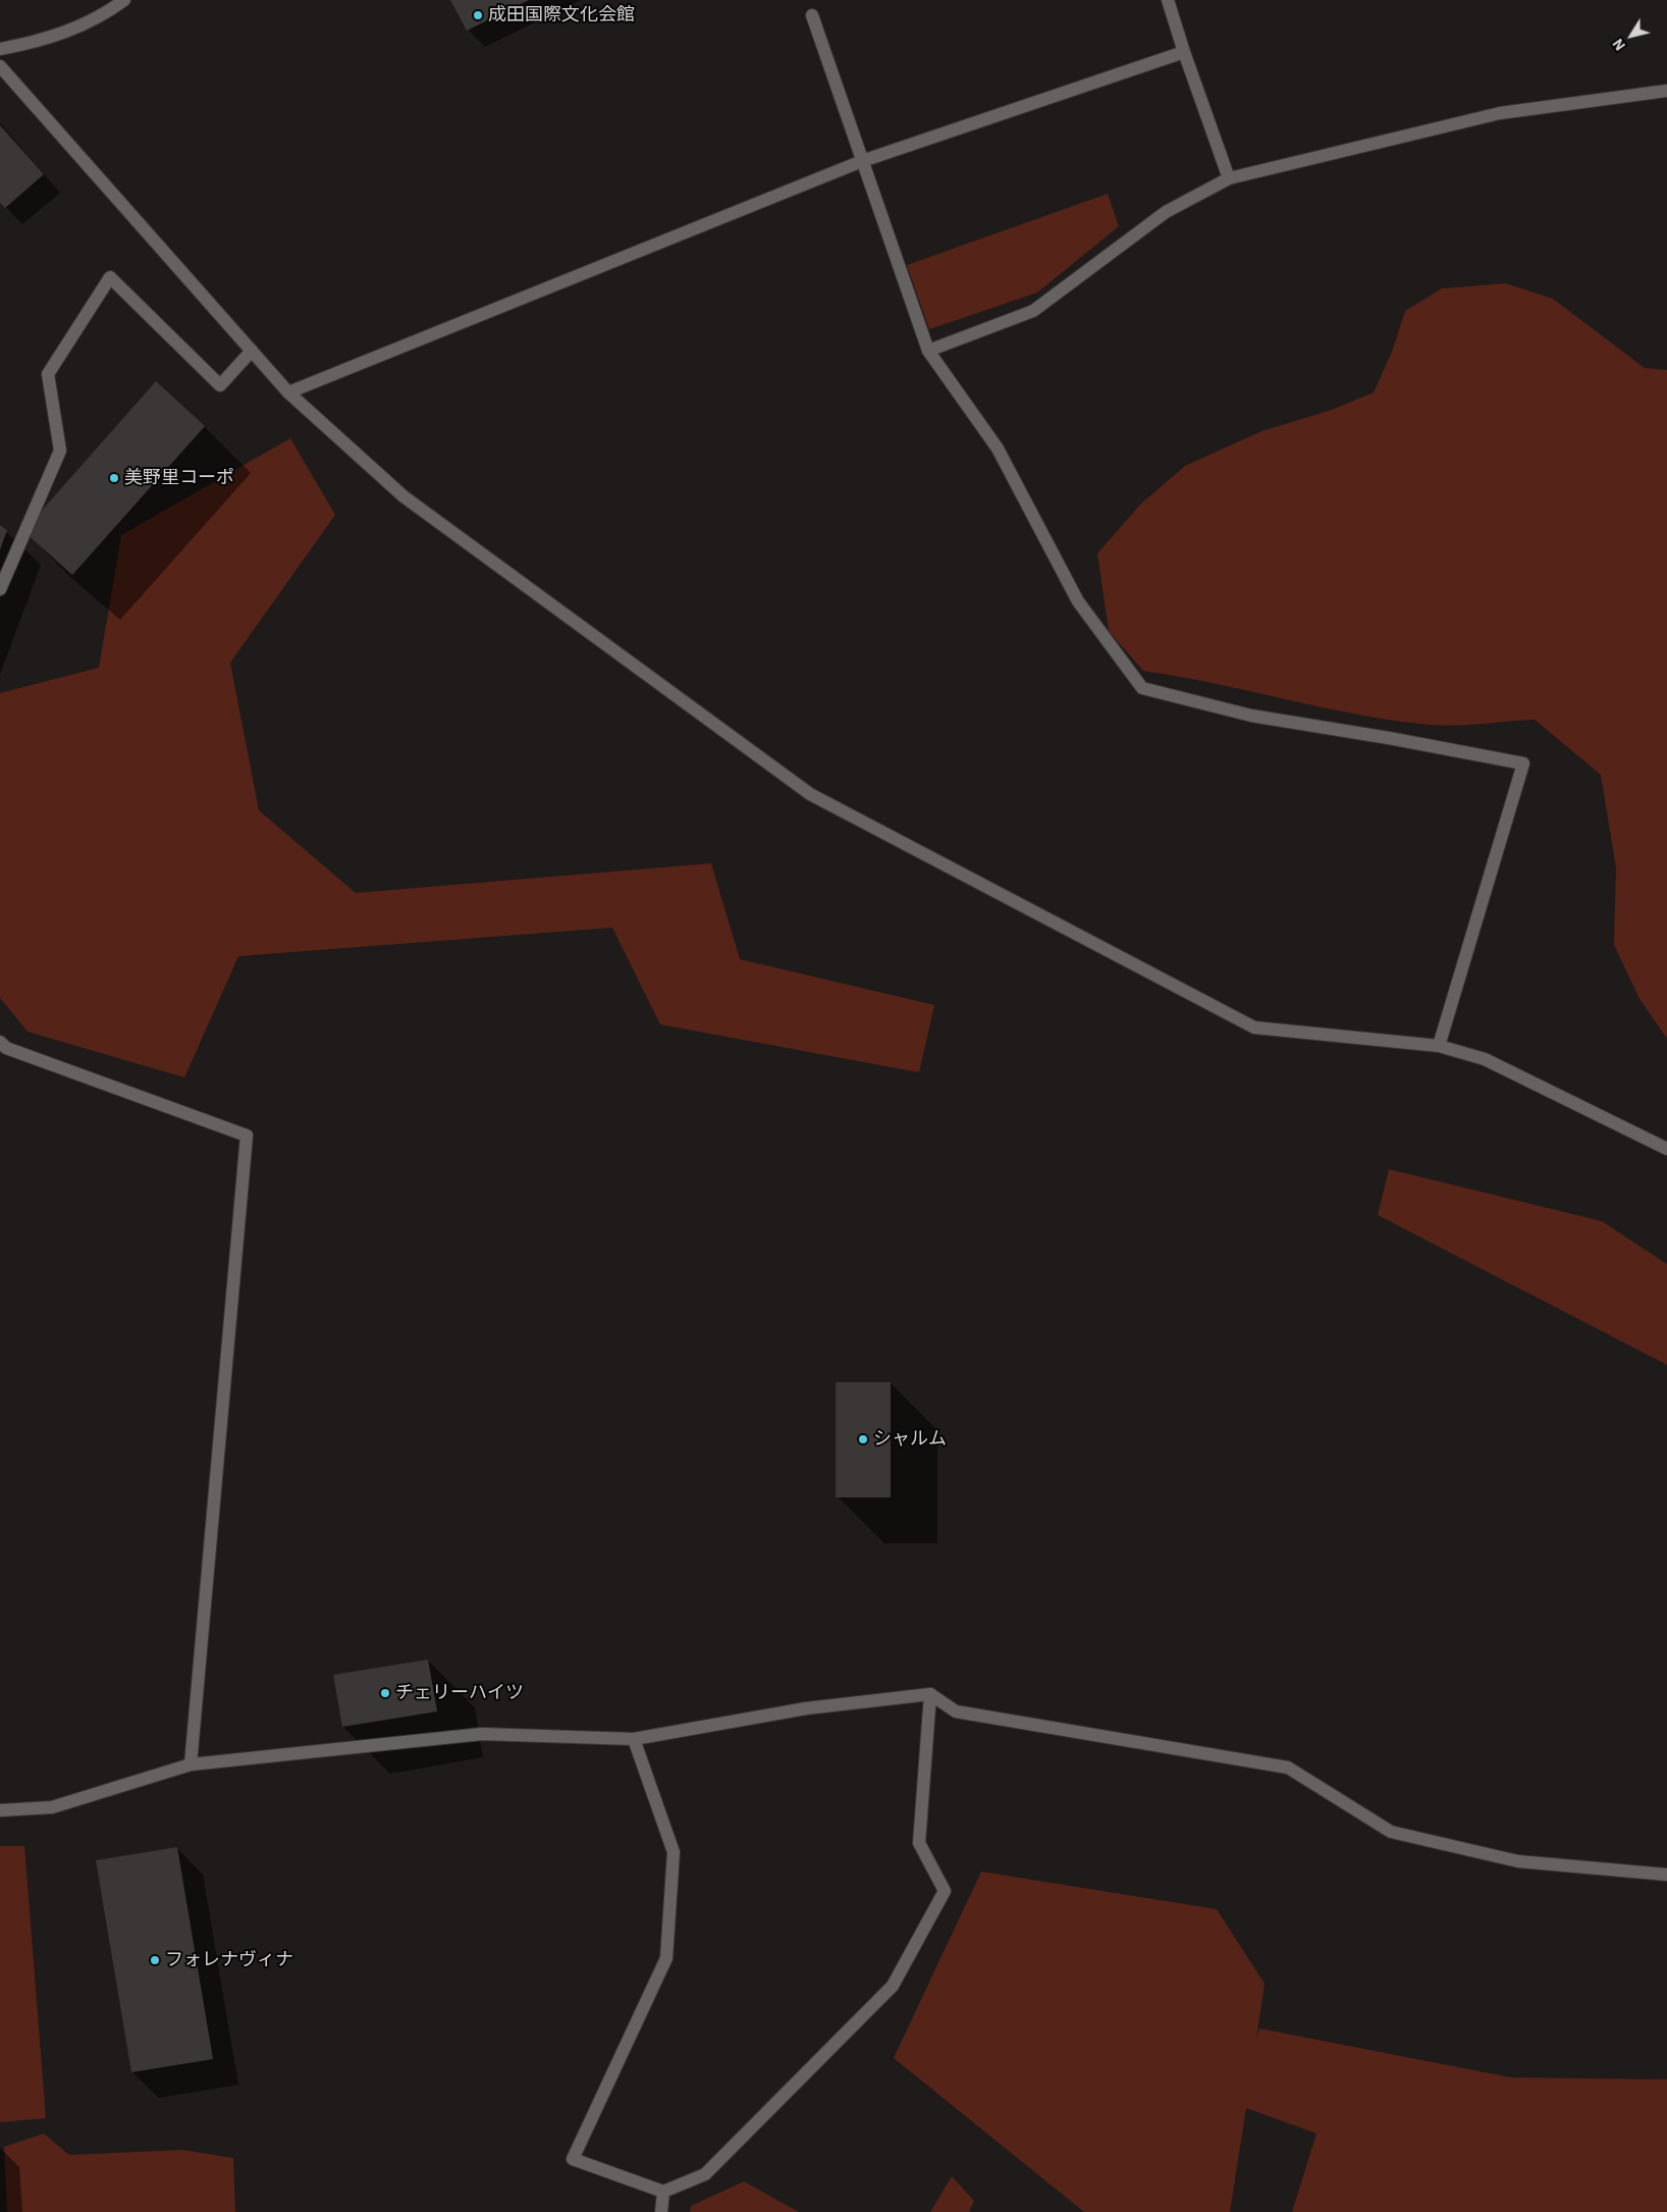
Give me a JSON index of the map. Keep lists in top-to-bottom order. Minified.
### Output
{"places":["成田国際文化会館","美野里コーポ","シャルム","チェリーハイツ","フォレナヴィナ"],"north":"bottom left"}
